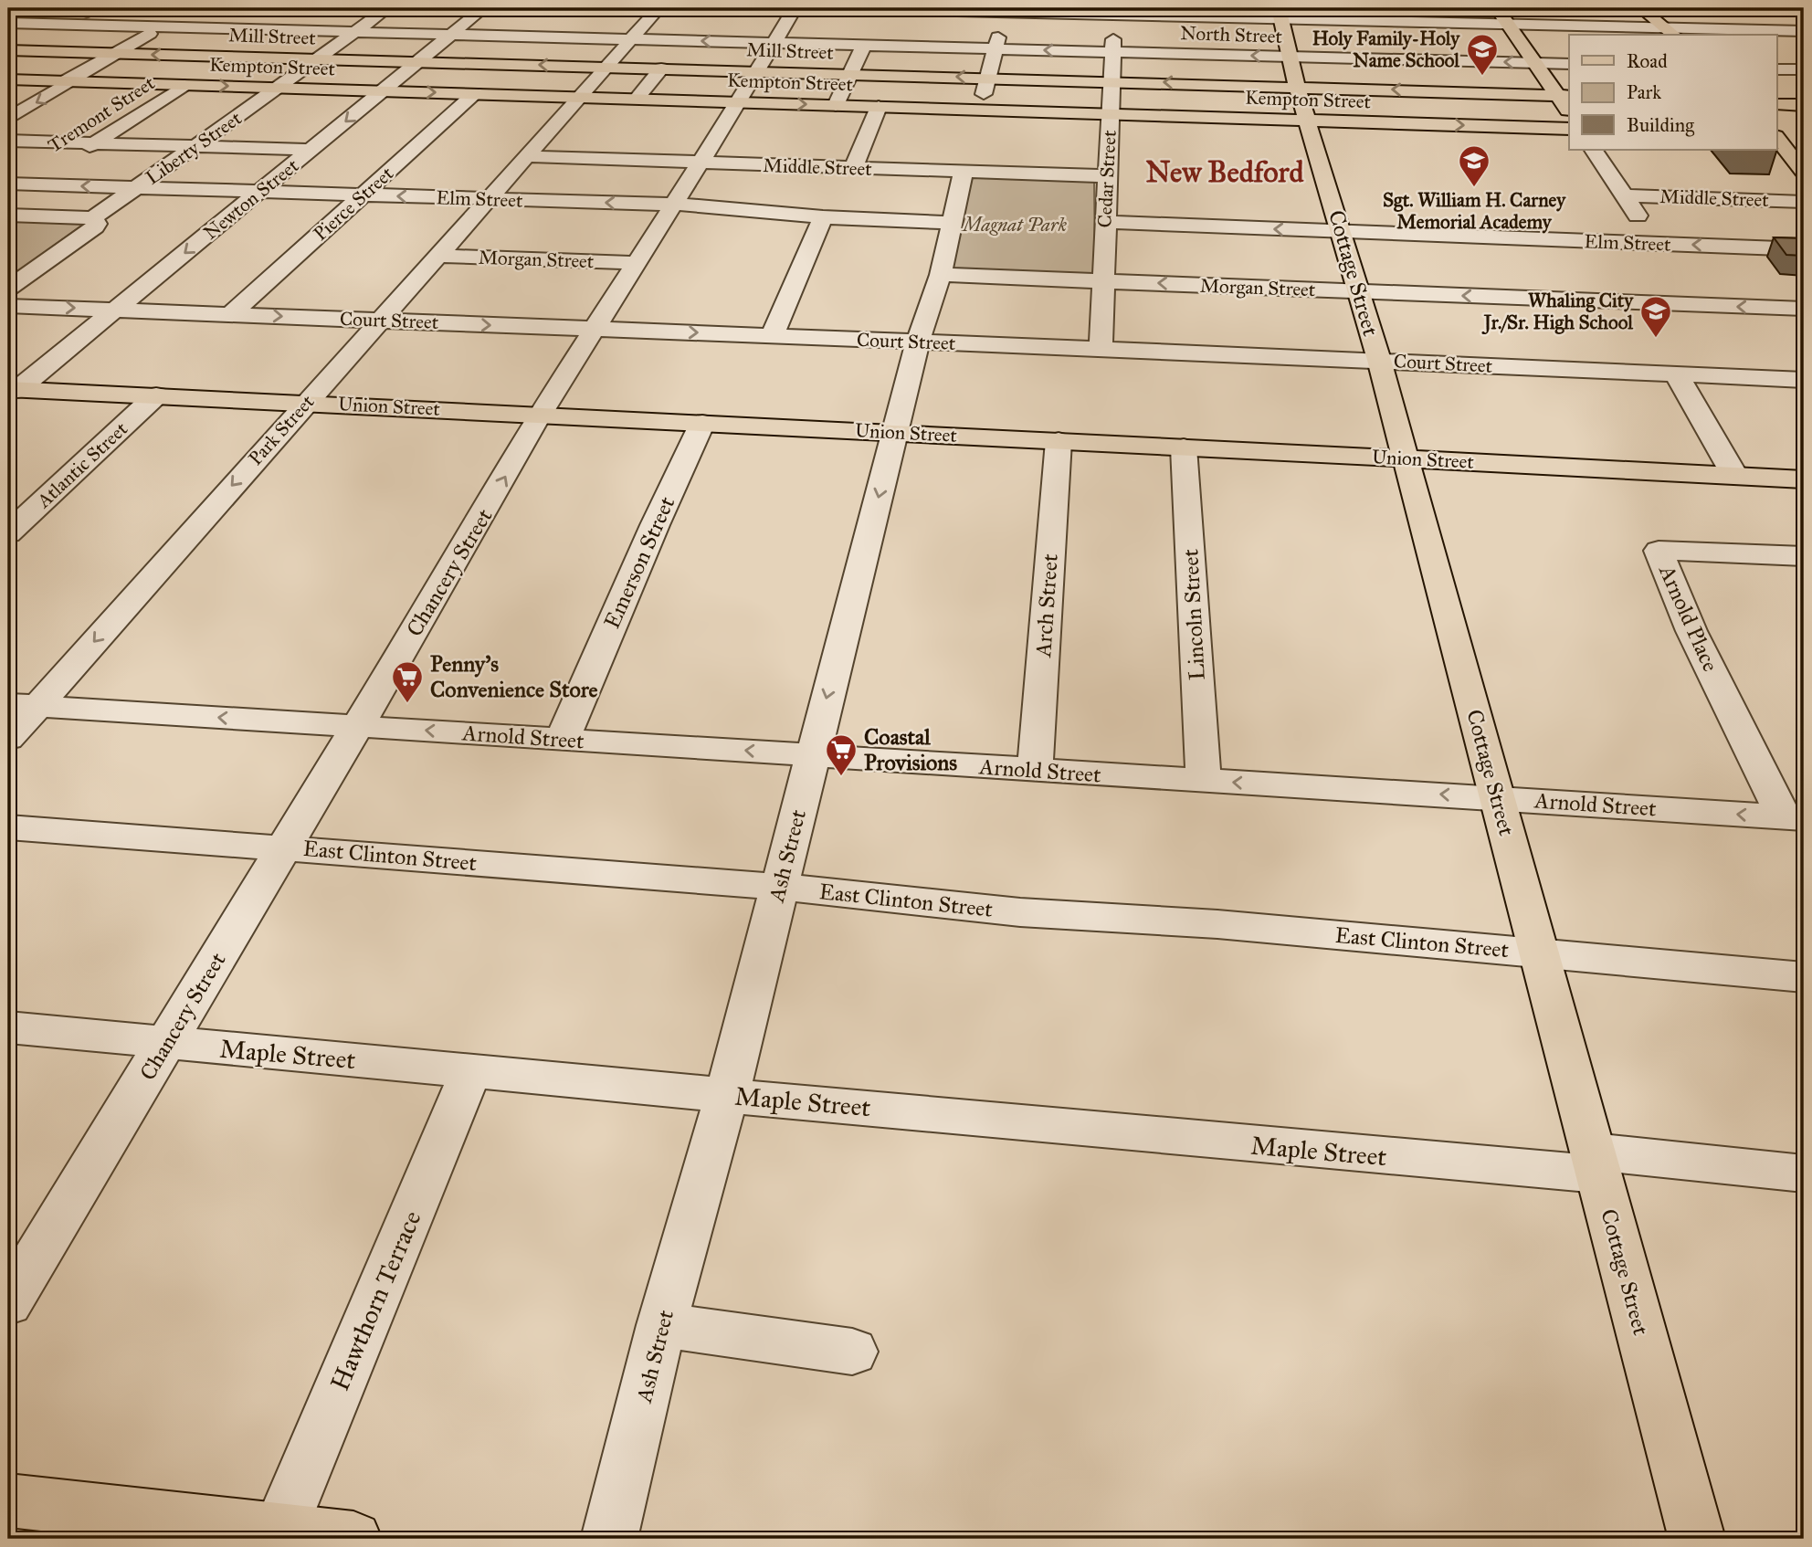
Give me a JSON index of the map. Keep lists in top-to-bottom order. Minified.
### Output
{"streets":{"main road":["Mill Street","Kempton Street","Cottage Street","Union Street"],"street":["North Street","Tremont Street","Liberty Street","Middle Street","Cedar Street","Newton Street","Elm Street","Pierce Street","Morgan Street","Court Street","Park Street","Atlantic Street","Emerson Street","Chancery Street","Arch Street","Lincoln Street","Arnold Place","Arnold Street","East Clinton Street","Ash Street","Maple Street","Hawthorn Terrace"]},"crossings":[["North Street","Liberty Street"],["North Street","Cedar Street"],["North Street","Newton Street"],["North Street","Cottage Street"],["North Street","Park Street"],["North Street","Chancery Street"],["Mill Street","Liberty Street"],["Mill Street","Cedar Street"],["Mill Street","Newton Street"],["Mill Street","Cottage Street"],["Mill Street","Park Street"],["Mill Street","Chancery Street"],["Kempton Street","Tremont Street"],["Kempton Street","Liberty Street"],["Kempton Street","Cedar Street"],["Kempton Street","Newton Street"],["Kempton Street","Pierce Street"],["Kempton Street","Cottage Street"],["Kempton Street","Park Street"],["Kempton Street","Chancery Street"],["Tremont Street","Elm Street"],["Liberty Street","Elm Street"],["Middle Street","Cedar Street"],["Middle Street","Park Street"],["Middle Street","Chancery Street"],["Middle Street","Ash Street"],["Cedar Street","Elm Street"],["Cedar Street","Morgan Street"],["Cedar Street","Court Street"],["Newton Street","Elm Street"],["Newton Street","Court Street"],["Newton Street","Union Street"],["Elm Street","Pierce Street"],["Elm Street","Cottage Street"],["Elm Street","Park Street"],["Elm Street","Chancery Street"],["Elm Street","Ash Street"],["Pierce Street","Court Street"],["Morgan Street","Cottage Street"],["Morgan Street","Park Street"],["Morgan Street","Chancery Street"],["Morgan Street","Ash Street"],["Cottage Street","Court Street"],["Cottage Street","Union Street"],["Cottage Street","Arnold Street"],["Cottage Street","East Clinton Street"],["Cottage Street","Maple Street"],["Court Street","Park Street"],["Court Street","Chancery Street"],["Court Street","Ash Street"],["Union Street","Park Street"],["Union Street","Atlantic Street"],["Union Street","Emerson Street"],["Union Street","Chancery Street"],["Union Street","Arch Street"],["Union Street","Lincoln Street"],["Union Street","Ash Street"],["Park Street","Arnold Street"],["Emerson Street","Arnold Street"],["Chancery Street","Arnold Street"],["Chancery Street","East Clinton Street"],["Chancery Street","Maple Street"],["Arch Street","Arnold Street"],["Lincoln Street","Arnold Street"],["Arnold Place","Arnold Street"],["Arnold Street","Ash Street"],["East Clinton Street","Ash Street"],["Ash Street","Maple Street"],["Maple Street","Hawthorn Terrace"]],"one_way":["Mill Street","Park Street","Arnold Street"],"districts":["New Bedford"],"parks":["Magnat Park"],"places":{"school or university":["Holy Family-Holy Name School","Sgt. William H. Carney Memorial Academy","Whaling City Jr./Sr. High School"],"supermarket":["Penny's Convenience Store","Coastal Provisions"]},"legend":["Road","Park","Building"]}
